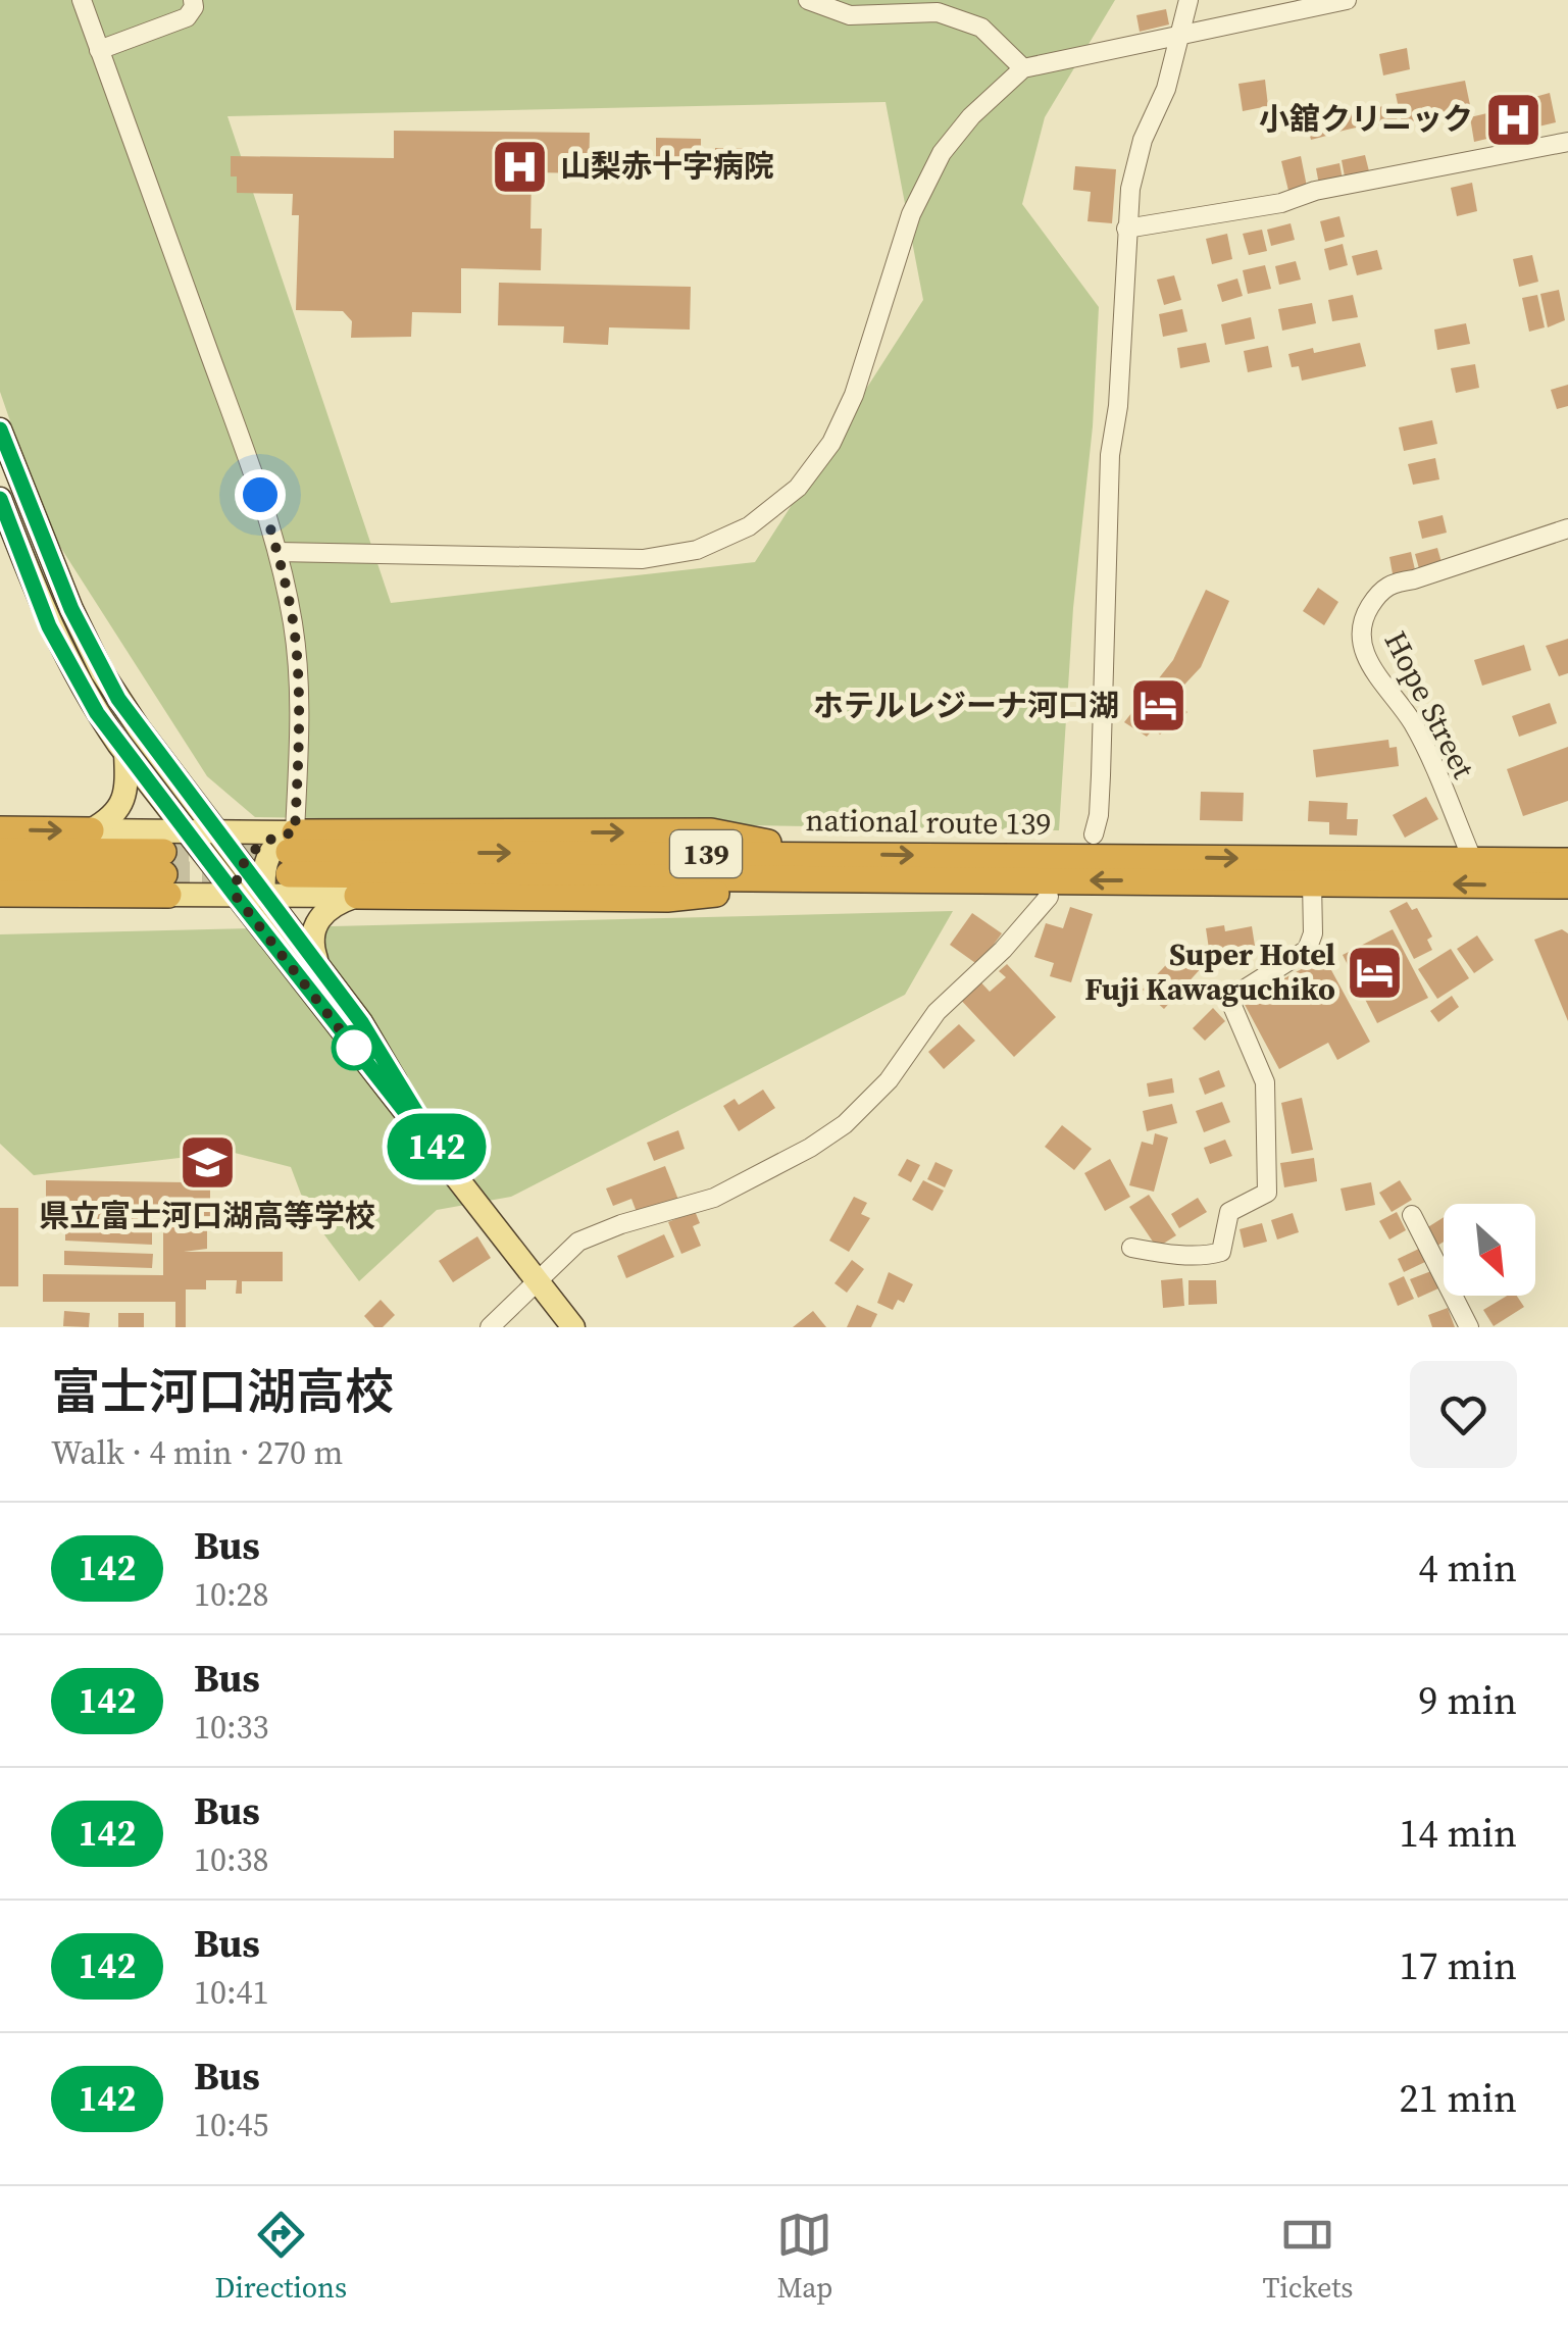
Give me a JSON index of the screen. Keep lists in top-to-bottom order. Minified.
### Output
{"streets":{"highway":["national route 139","139"],"street":["Hope Street"]},"crossings":[["Hope Street","national route 139"]],"places":{"hospital":["小舘クリニック","山梨赤十字病院"],"hotel":["ホテルレジーナ河口湖","Super Hotel Fuji Kawaguchiko"],"school or university":["県立富士河口湖高等学校"]},"lines":["bus line 142"],"north":"bottom right","page":{"on_map":"142","heading":["富士河口湖高校","Walk · 4 min · 270 m"],"list":[{"mark":"142","name":"Bus","note":"10:28","value":"4 min"},{"mark":"142","name":"Bus","note":"10:33","value":"9 min"},{"mark":"142","name":"Bus","note":"10:38","value":"14 min"},{"mark":"142","name":"Bus","note":"10:41","value":"17 min"},{"mark":"142","name":"Bus","note":"10:45","value":"21 min"}],"tabs":["Directions","Map","Tickets"]}}
